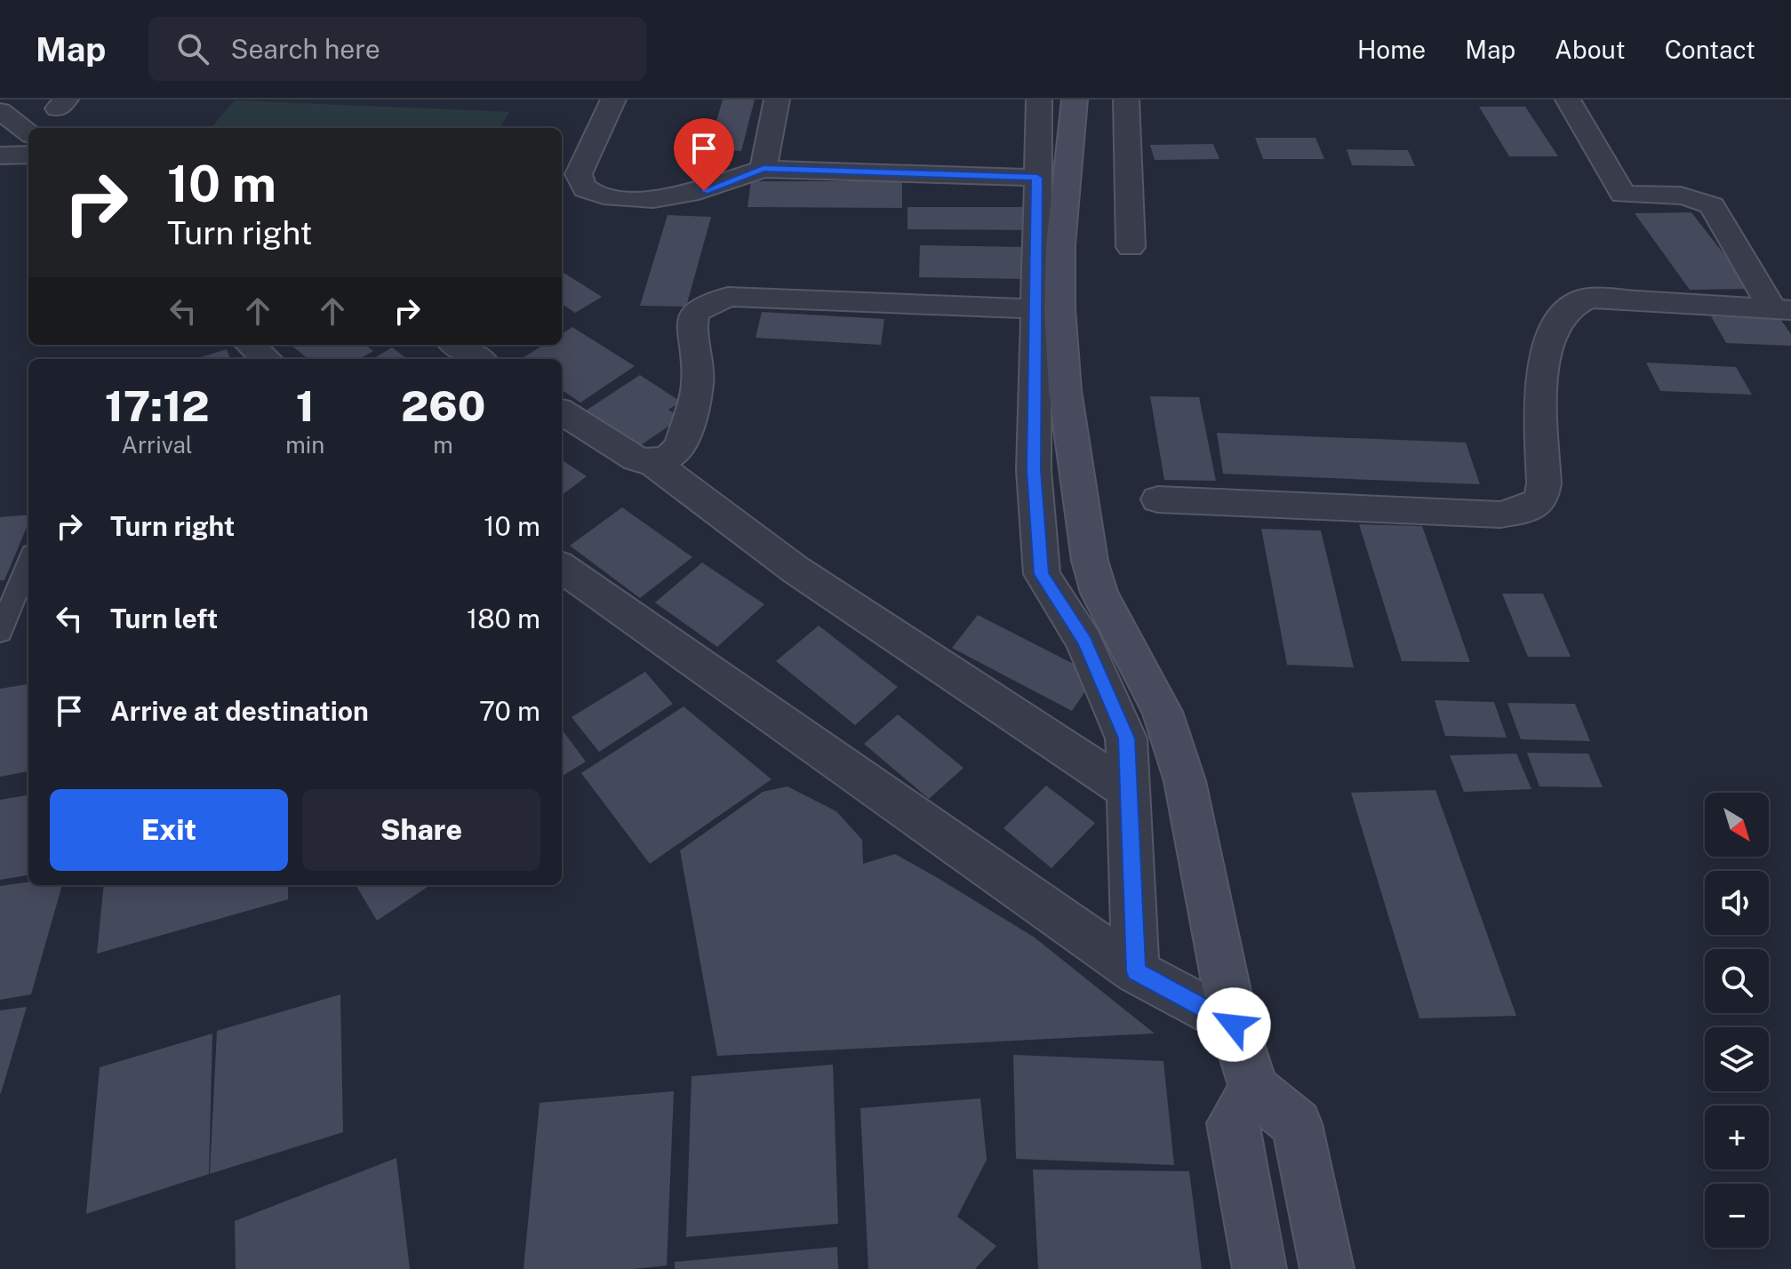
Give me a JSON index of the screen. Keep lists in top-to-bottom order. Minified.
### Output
{"north":"bottom right","page":{"header":"Map","search":"Search here","nav":["Home","Map","About","Contact"],"turn":["10 m","Turn right"],"eta":["17:12","Arrival","1","min","260","m"],"list":[{"name":"Turn right","value":"10 m"},{"name":"Turn left","value":"180 m"},{"name":"Arrive at destination","value":"70 m"}],"buttons":["Exit","Share"],"map_buttons":["+","−"]}}
